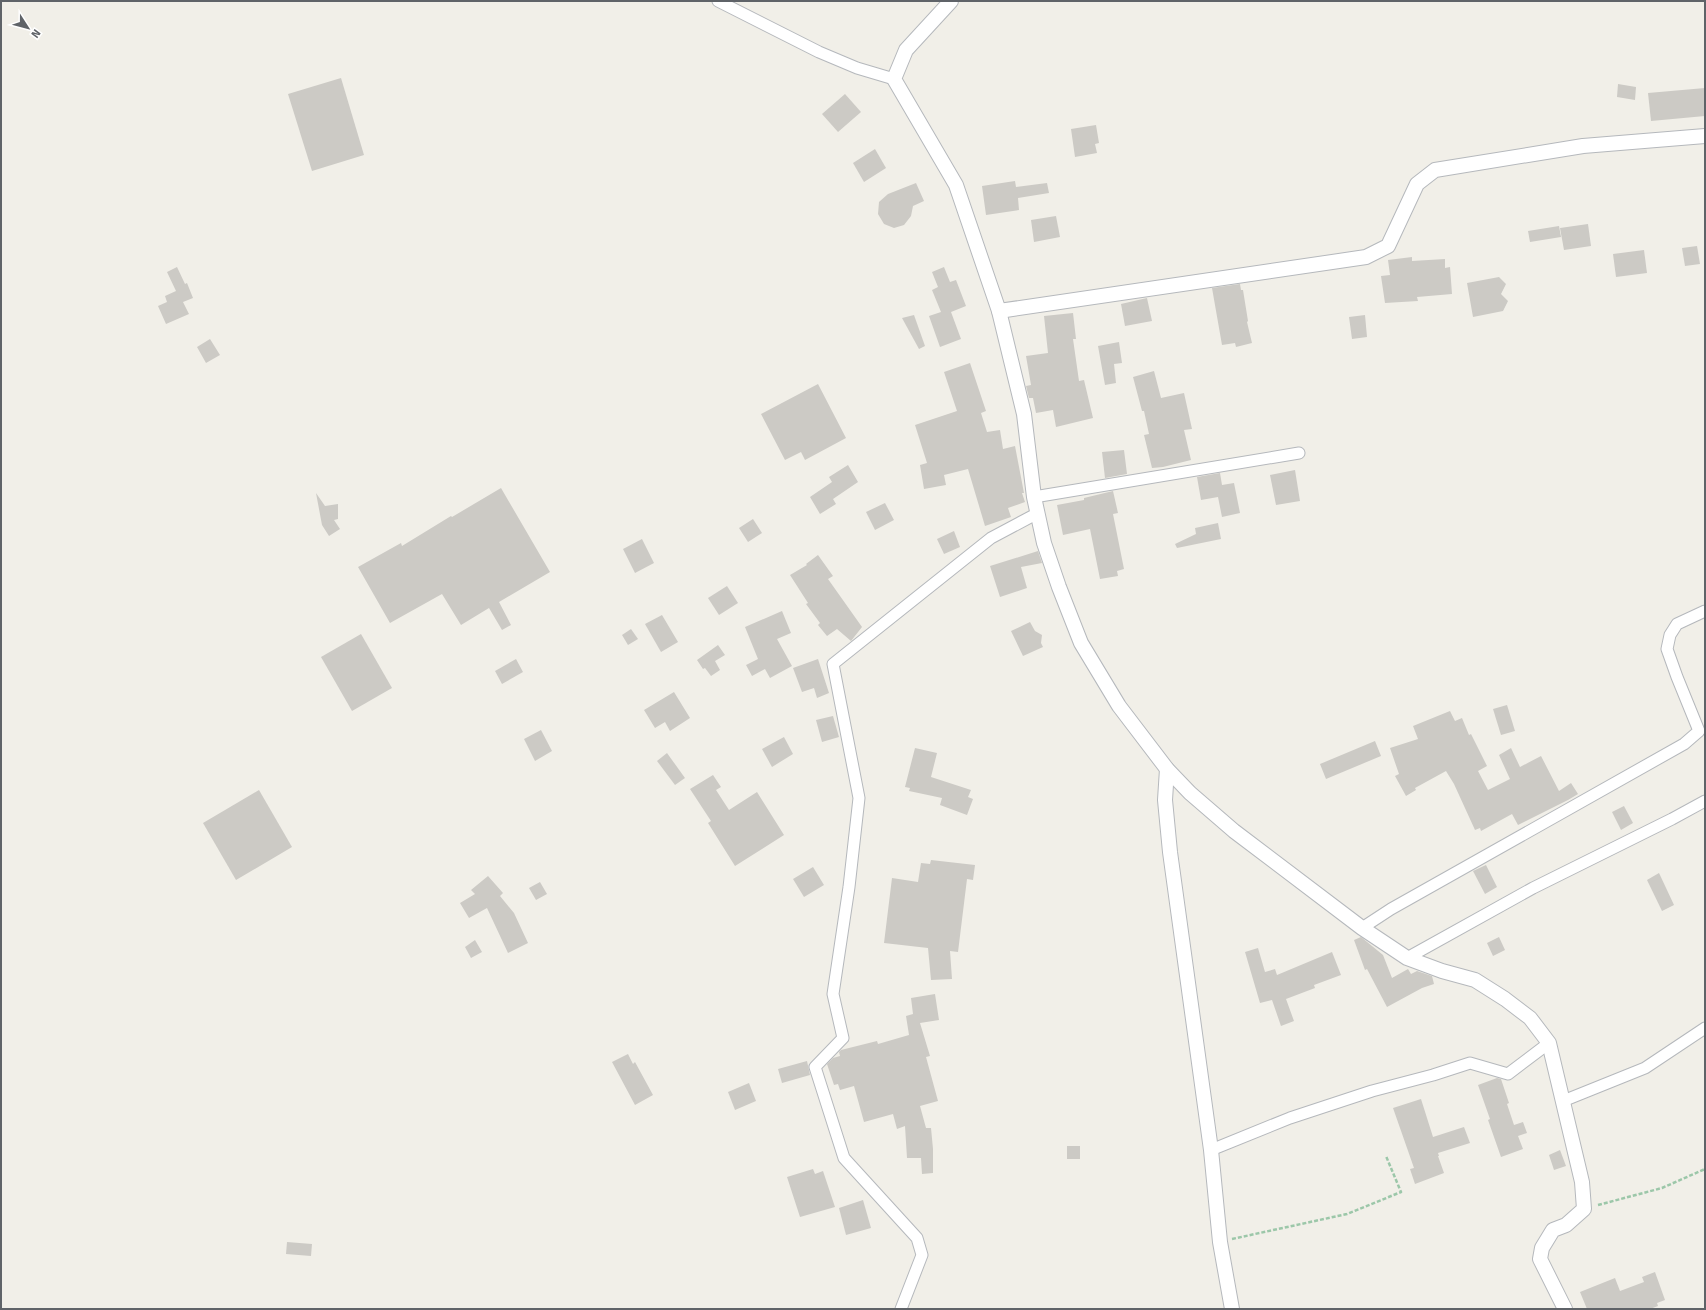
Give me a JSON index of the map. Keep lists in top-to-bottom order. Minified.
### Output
{"north":"bottom right"}
